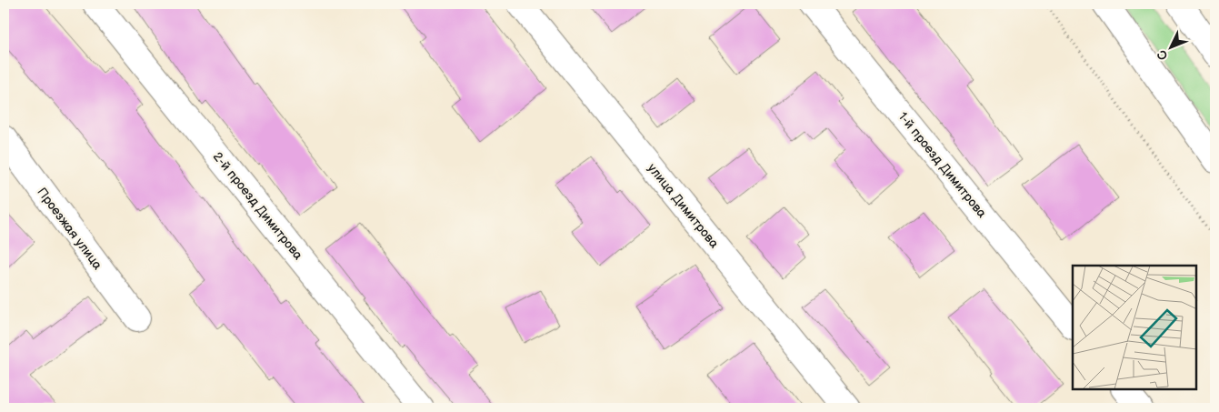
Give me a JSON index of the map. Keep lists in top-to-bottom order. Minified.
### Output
{"streets":{"street":["1-й проезд Димитрова","2-й проезд Димитрова","улица Димитрова","Проезжая улица"]},"north":"bottom left"}
